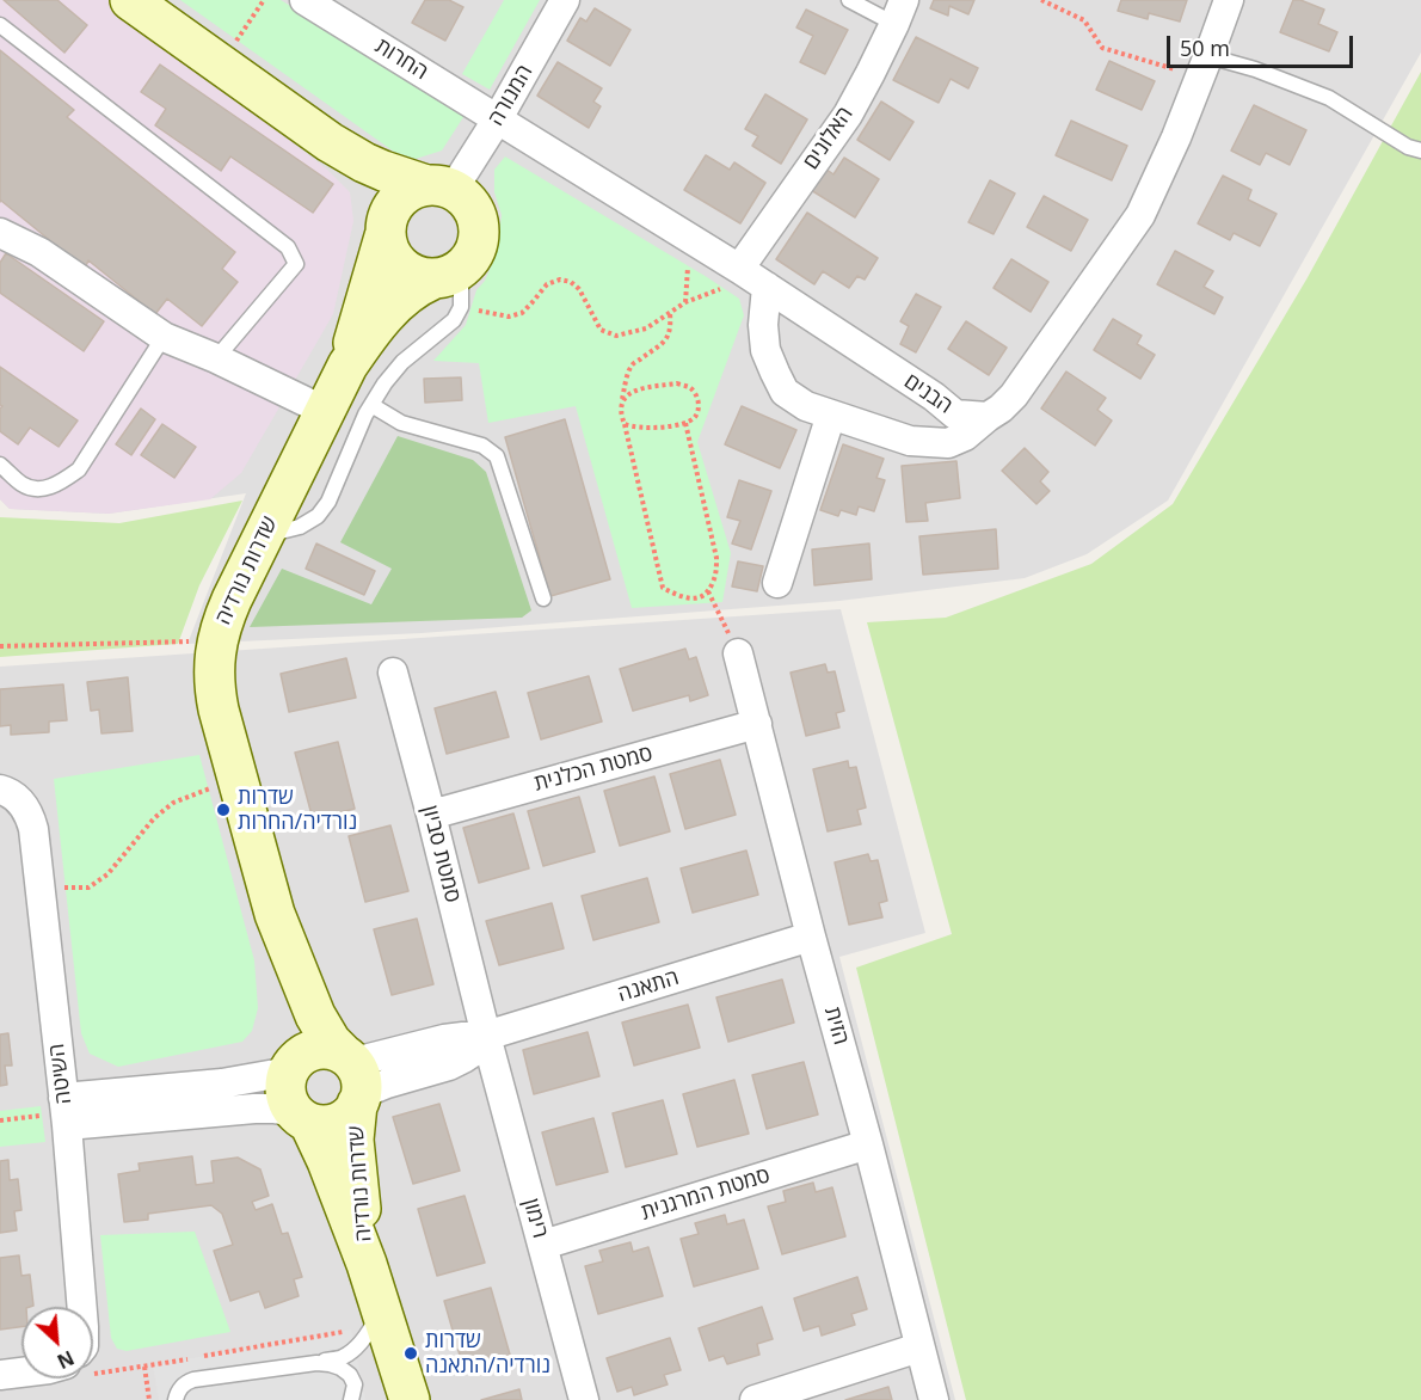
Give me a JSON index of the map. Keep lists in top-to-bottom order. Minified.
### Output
{"streets":{"street":["החרות","המנורה","האלונים","הבנים","שדרות נורדיה","סמטת הכלנית","סמטת סביון","התאנה","הזית","השיטה","סמטת המרגנית","רימון"]},"crossings":[["החרות","המנורה"],["החרות","הבנים"],["המנורה","הבנים"],["המנורה","שדרות נורדיה"],["האלונים","הבנים"],["שדרות נורדיה","התאנה"],["סמטת הכלנית","סמטת סביון"],["סמטת הכלנית","הזית"],["סמטת סביון","התאנה"],["סמטת סביון","רימון"],["התאנה","הזית"],["התאנה","רימון"],["הזית","סמטת המרגנית"],["סמטת המרגנית","רימון"]],"places":["שדרות נורדיה/החרות","שדרות נורדיה/התאנה"],"scale_bar":"50 m","north":"bottom right"}
